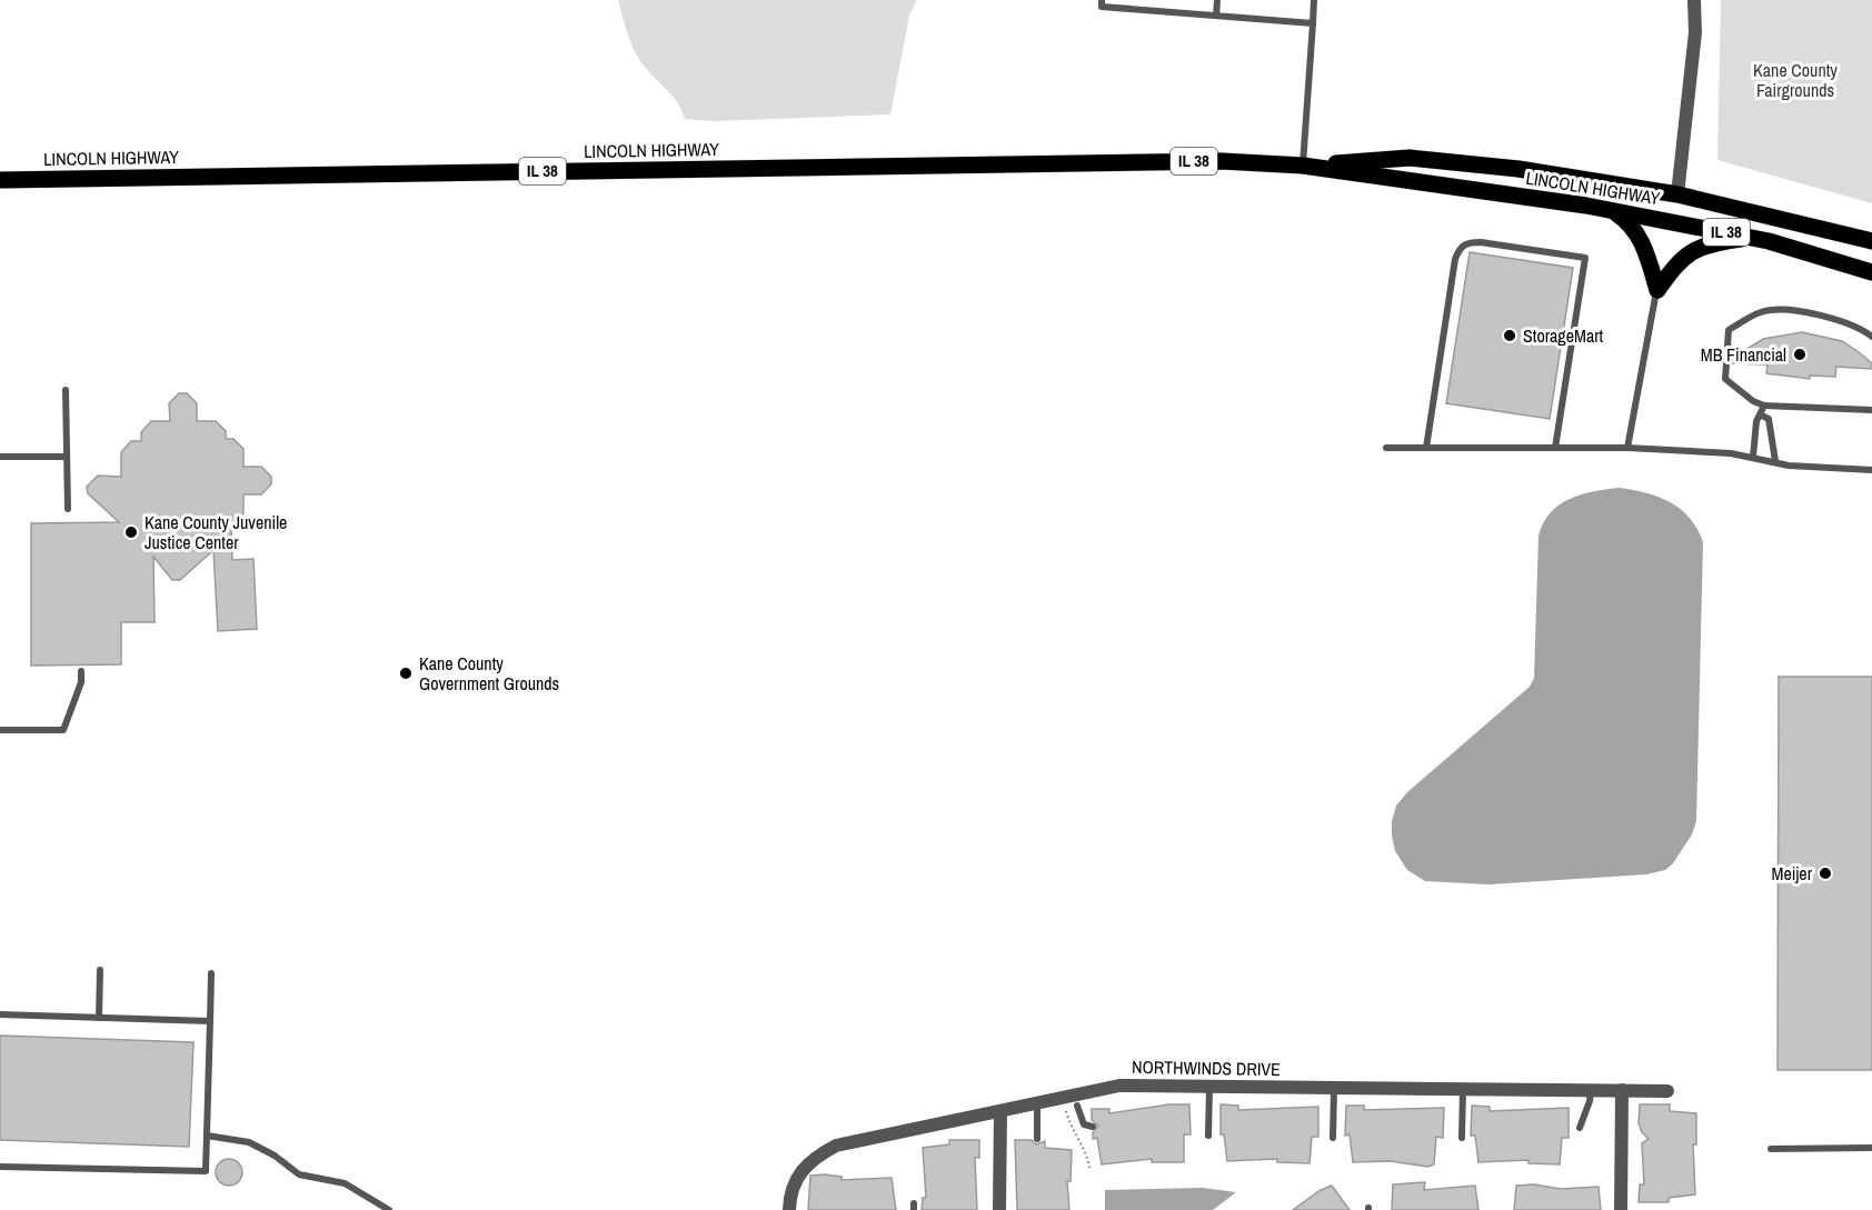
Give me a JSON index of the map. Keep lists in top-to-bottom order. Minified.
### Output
{"streets":{"main road":["LINCOLN HIGHWAY","IL 38"],"street":["NORTHWINDS DRIVE"]},"parks":["Kane County Fairgrounds"],"places":["StorageMart","MB Financial","Kane County Juvenile Justice Center","Kane County Government Grounds","Meijer"]}
